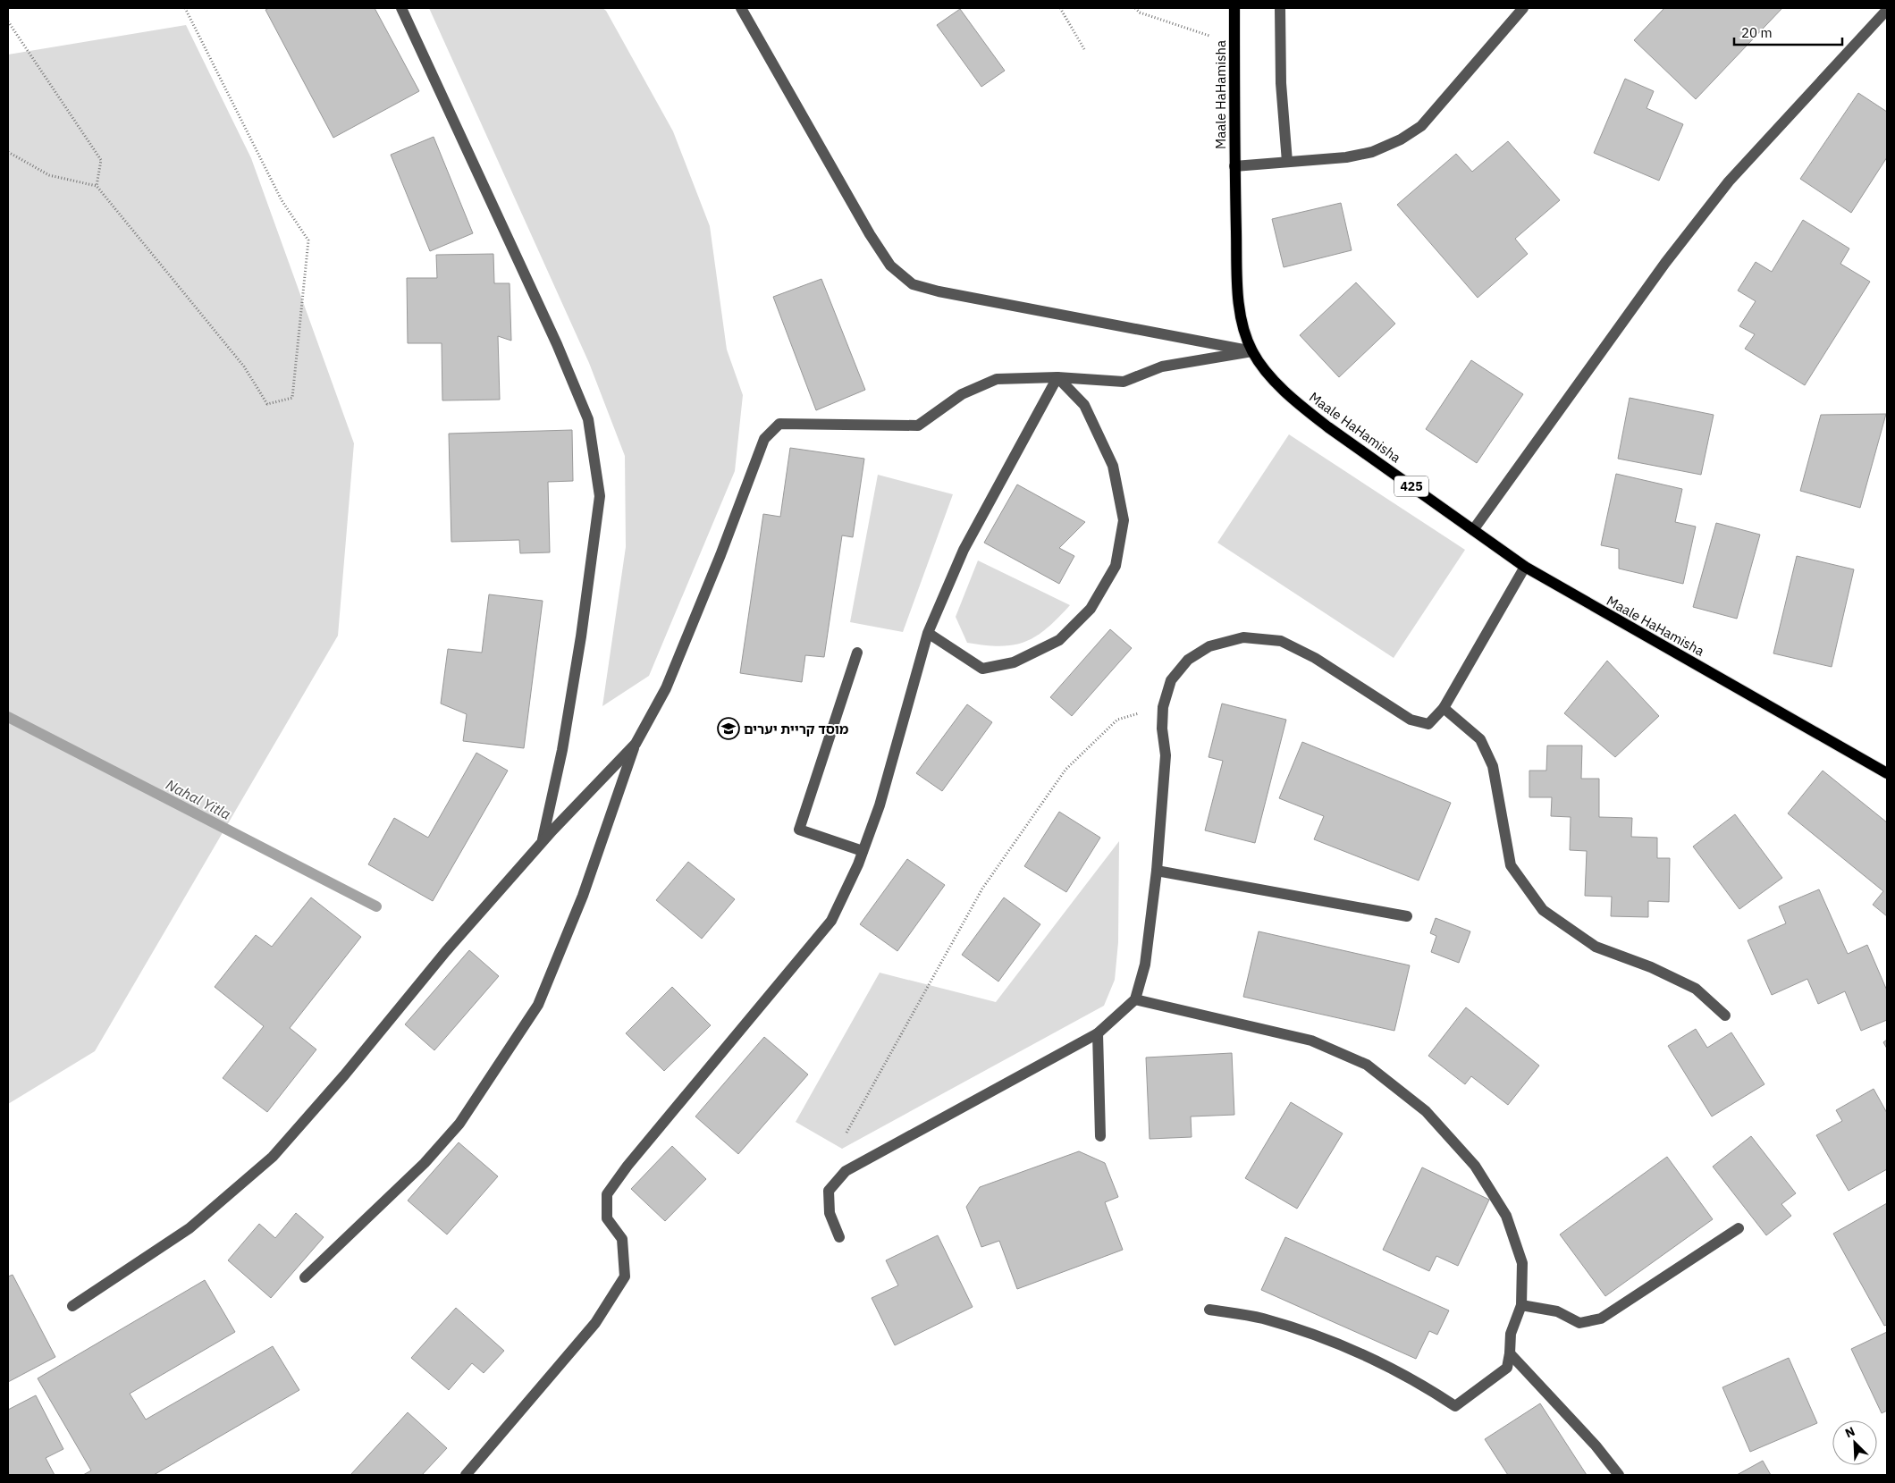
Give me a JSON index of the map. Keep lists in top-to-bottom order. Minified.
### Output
{"streets":{"main road":["Maale HaHamisha","425"]},"water":["Nahal Yitla"],"places":{"school or university":["מוסד קריית יערים"]},"scale_bar":"20 m","north":"top left"}
